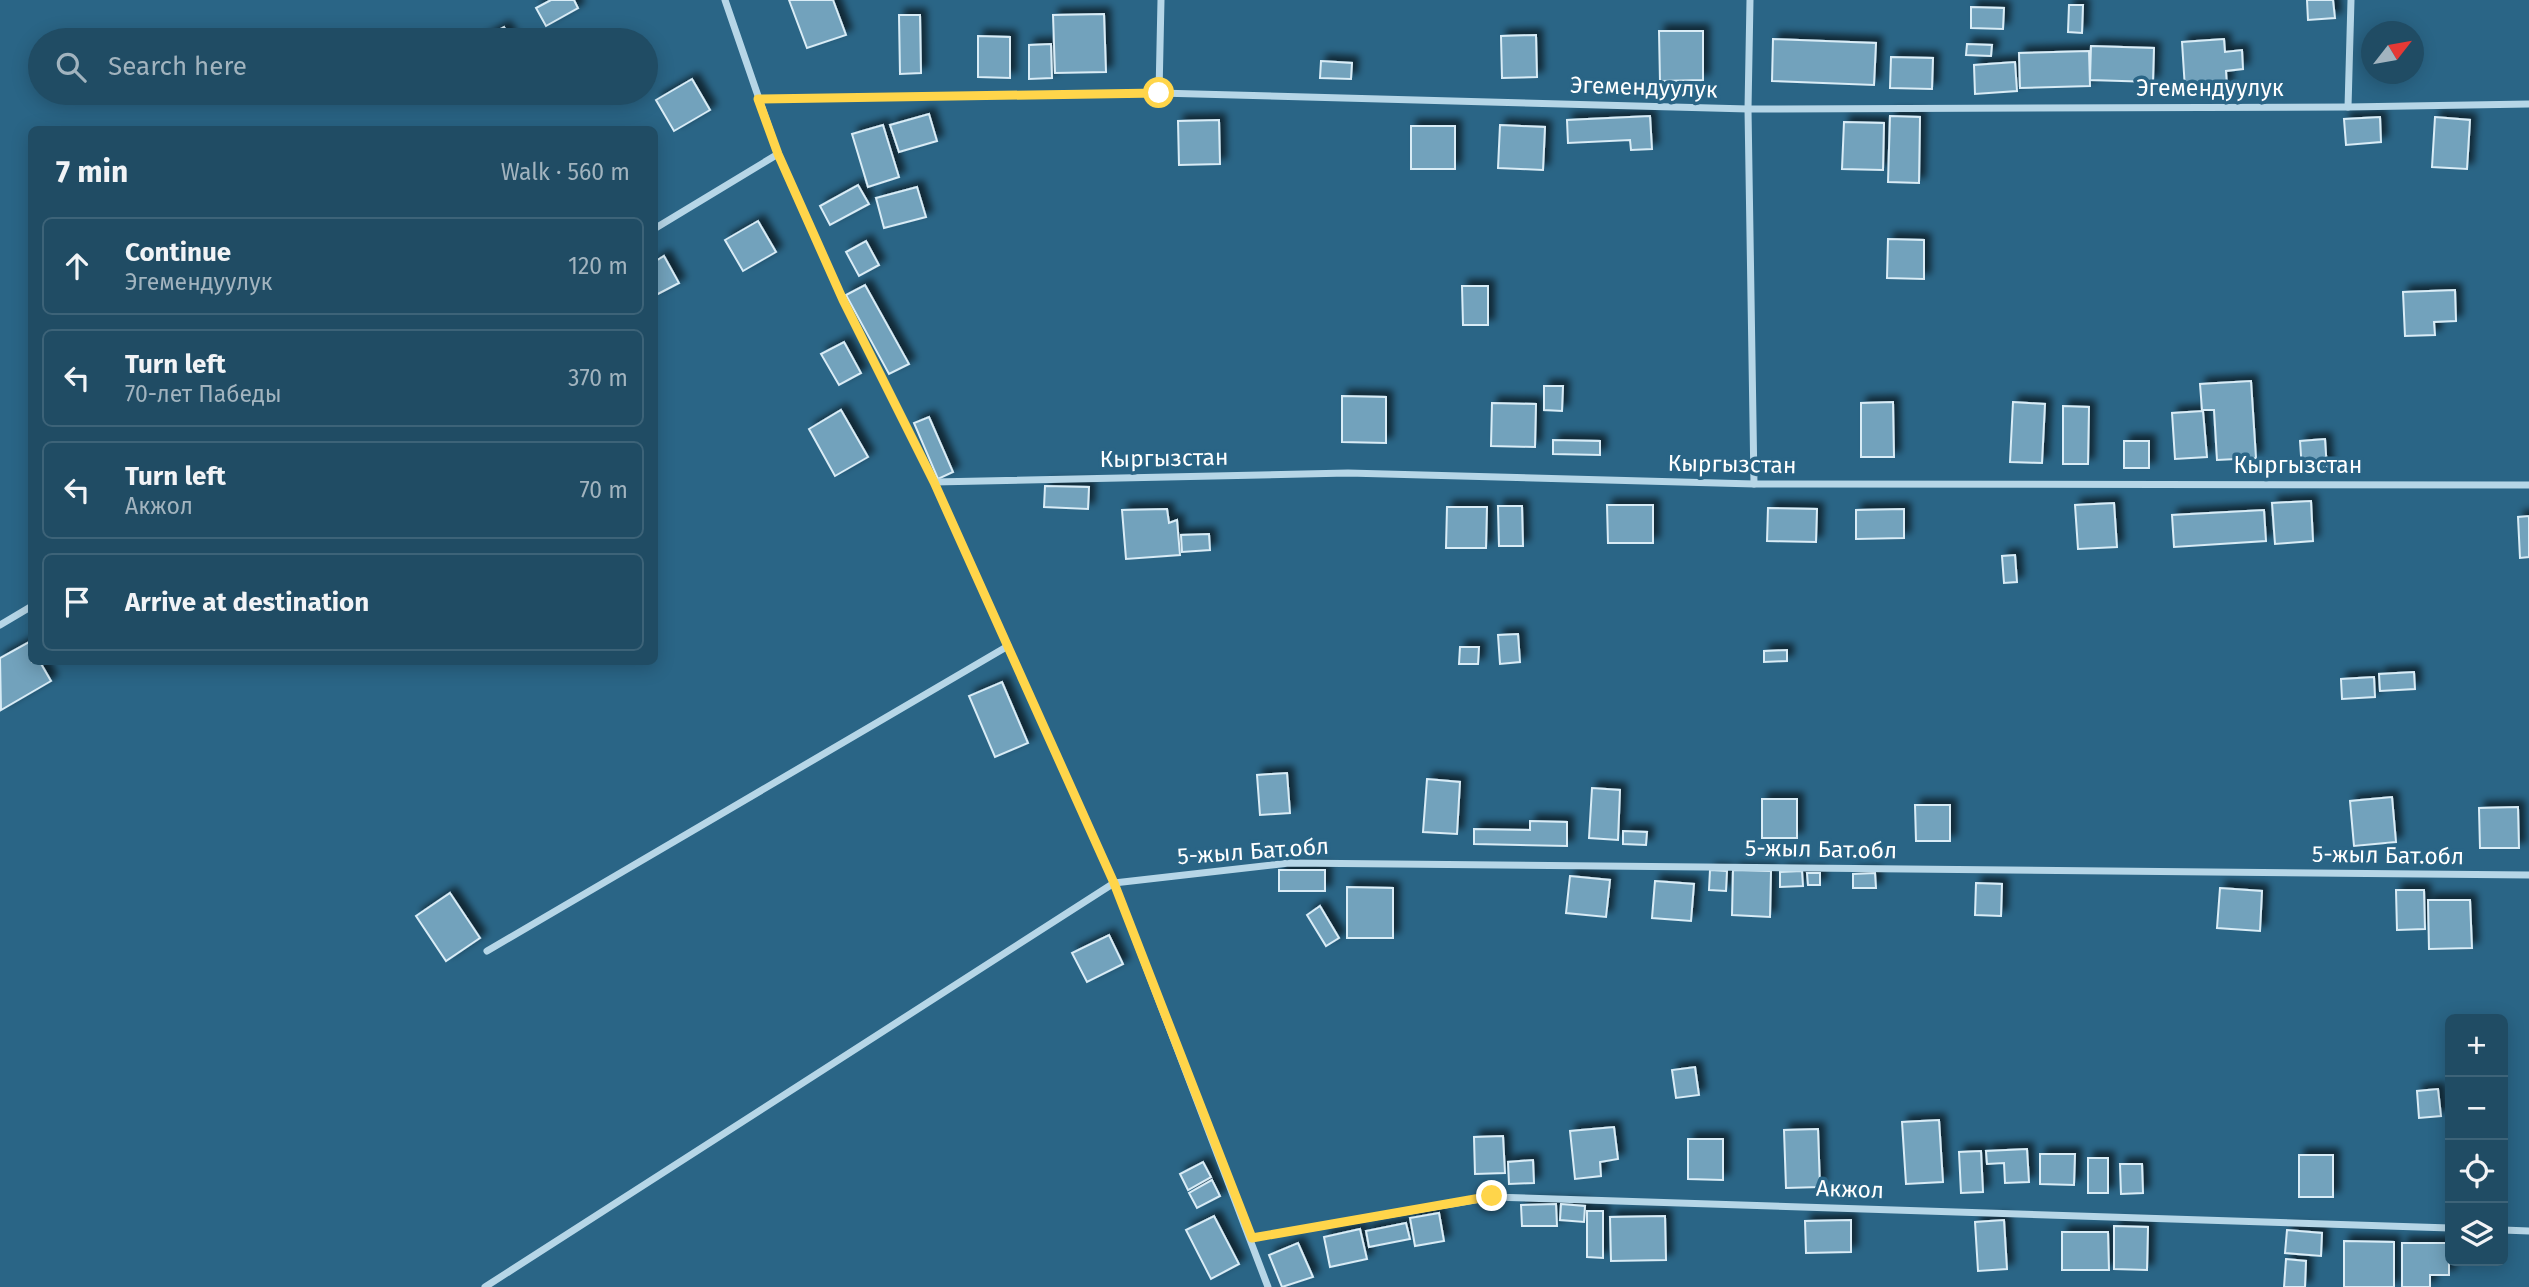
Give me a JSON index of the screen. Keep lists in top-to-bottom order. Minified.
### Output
{"streets":{"street":["Эгемендуулук","Кыргызстан","5-жыл Бат.обл","Акжол"]},"north":"top right","page":{"search":"Search here","heading":["7 min","Walk · 560 m"],"list":[["Continue","Эгемендуулук","120 m"],["Turn left","70-лет Пабеды","370 m"],["Turn left","Акжол","70 m"],"Arrive at destination"],"map_buttons":["+","−"]}}
